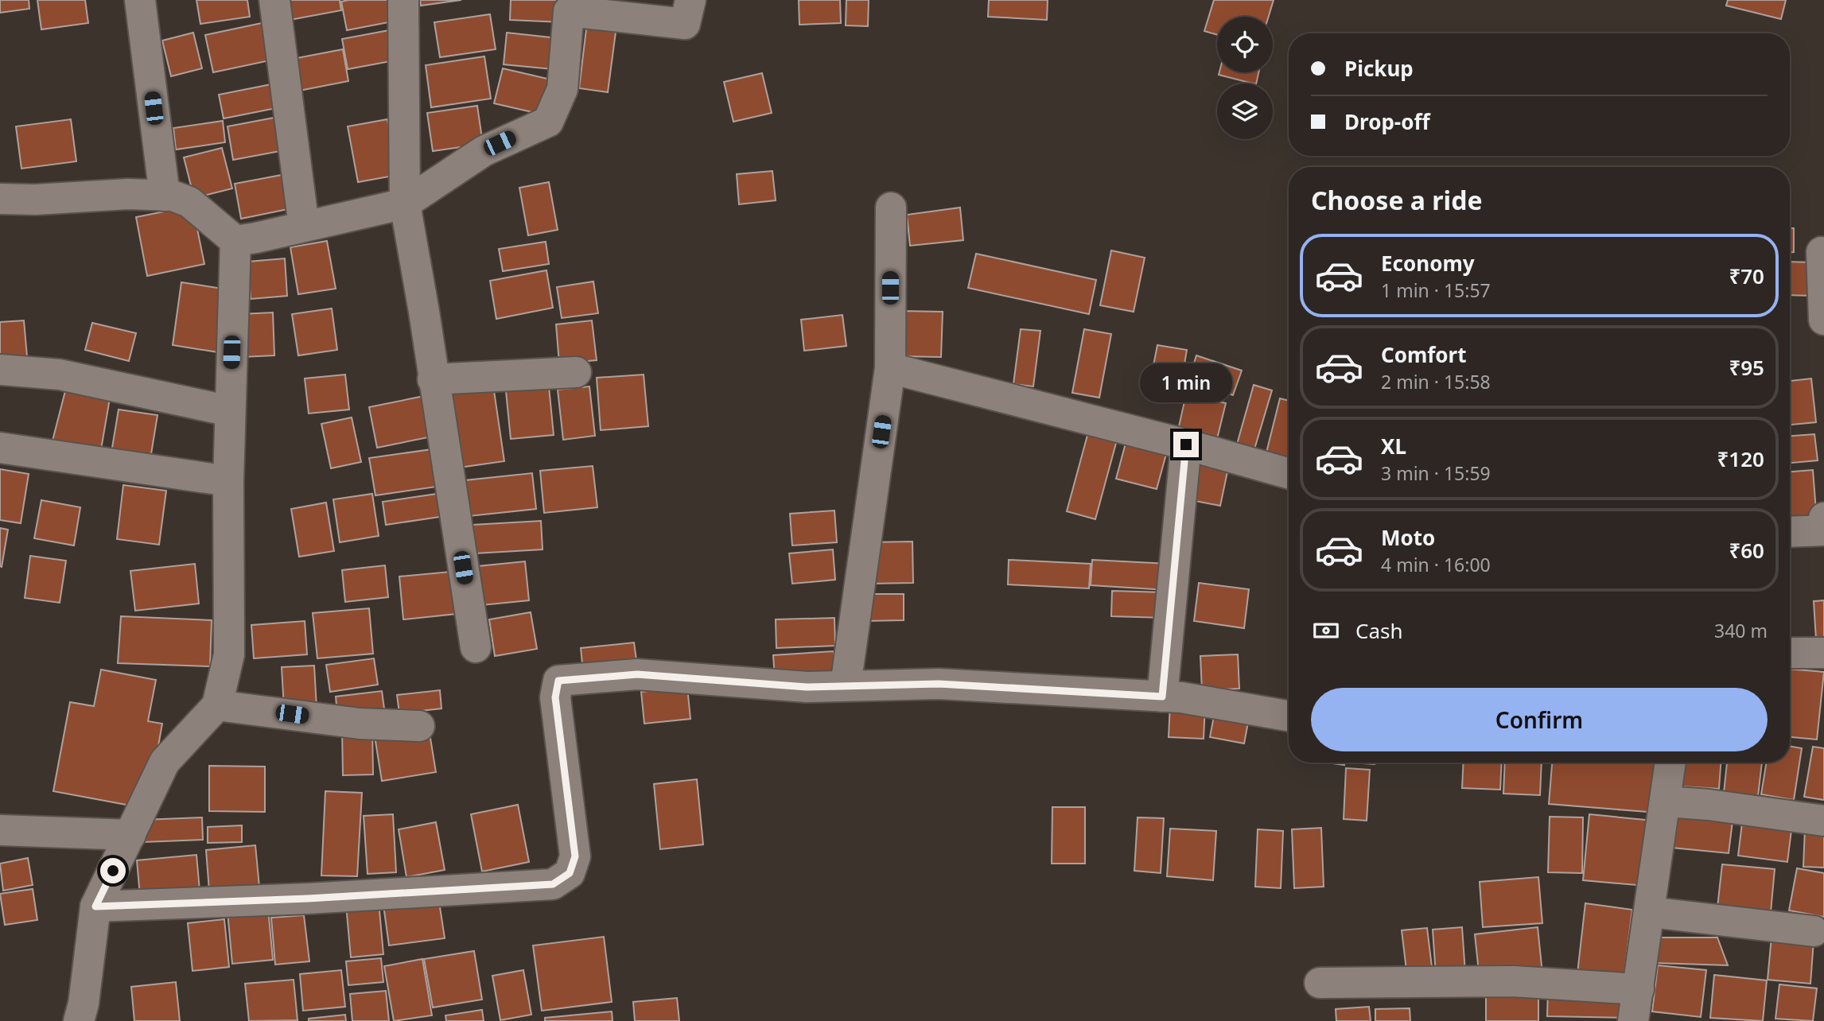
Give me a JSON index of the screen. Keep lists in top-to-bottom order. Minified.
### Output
{"page":{"banner":["Pickup","Drop-off"],"heading":"Choose a ride","list":[{"name":"Economy","note":"1 min · 15:57","value":"₹70"},{"name":"Comfort","note":"2 min · 15:58","value":"₹95"},{"name":"XL","note":"3 min · 15:59","value":"₹120"},{"name":"Moto","note":"4 min · 16:00","value":"₹60"}],"bubble":"1 min","pay":["Cash","340 m"],"buttons":"Confirm"}}
